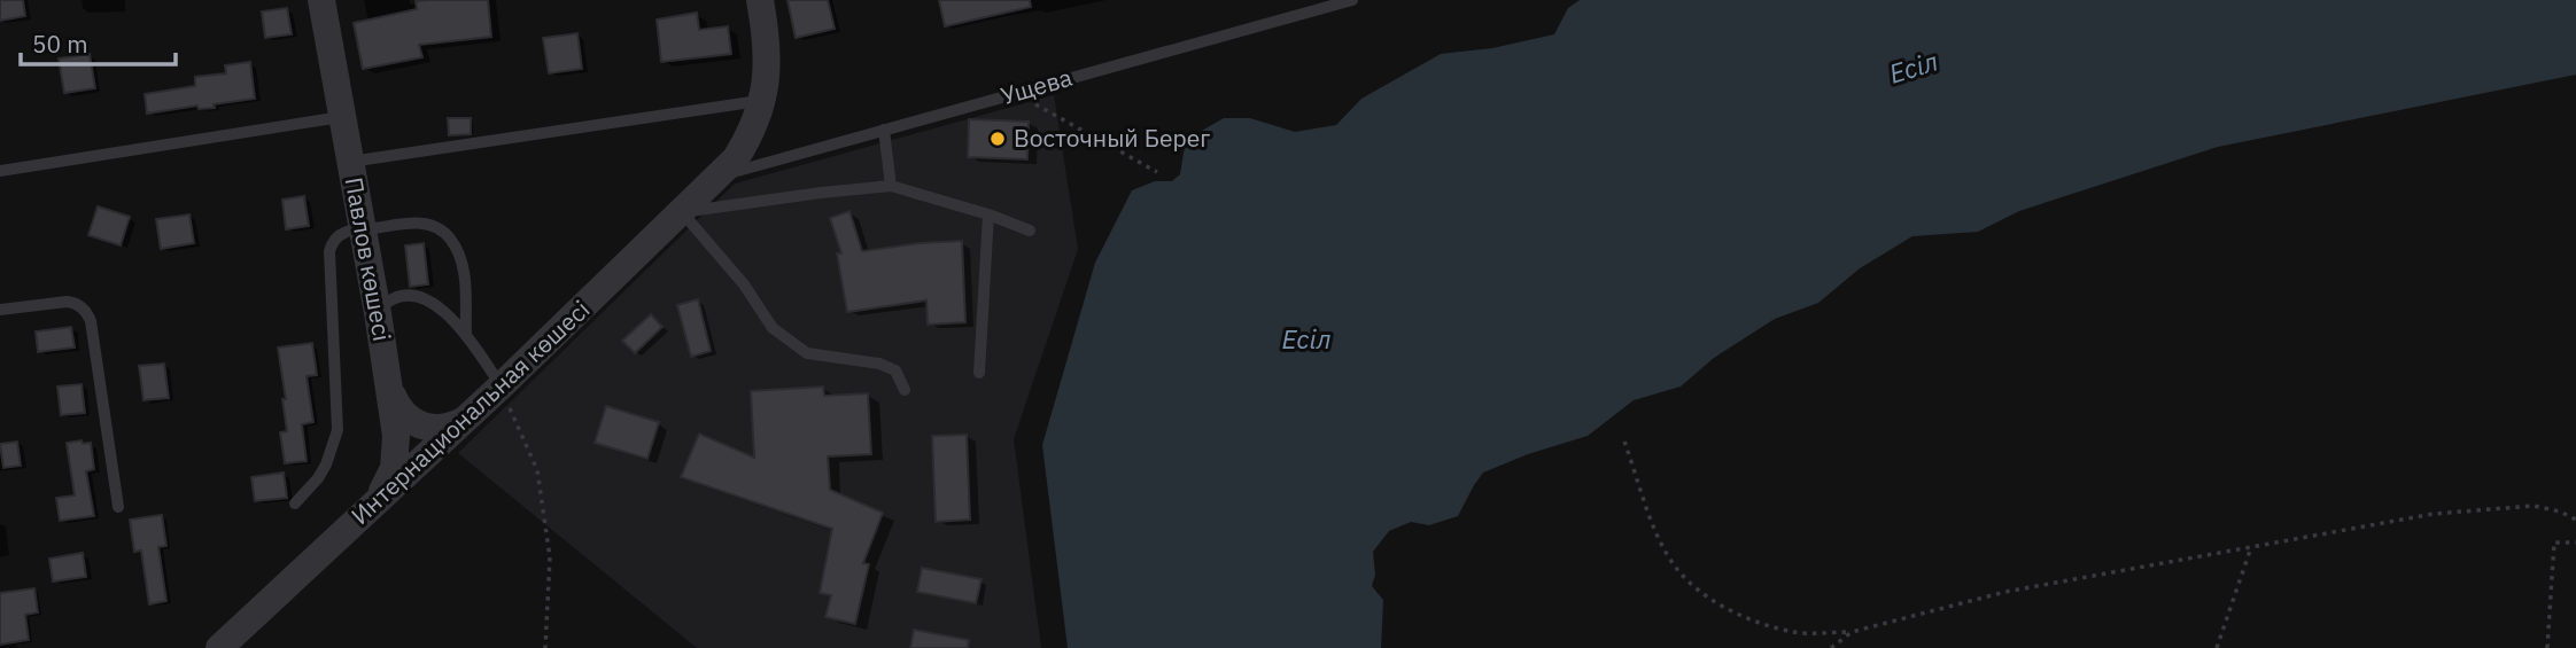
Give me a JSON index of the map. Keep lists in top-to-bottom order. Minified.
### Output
{"streets":{"street":["Павлов көшесі","Интернациональная көшесі"],"lane":["Ущева"]},"crossings":[["Ущева","Интернациональная көшесі"],["Павлов көшесі","Интернациональная көшесі"]],"water":["Есіл"],"places":["Восточный Берег"],"scale_bar":"50 m"}
